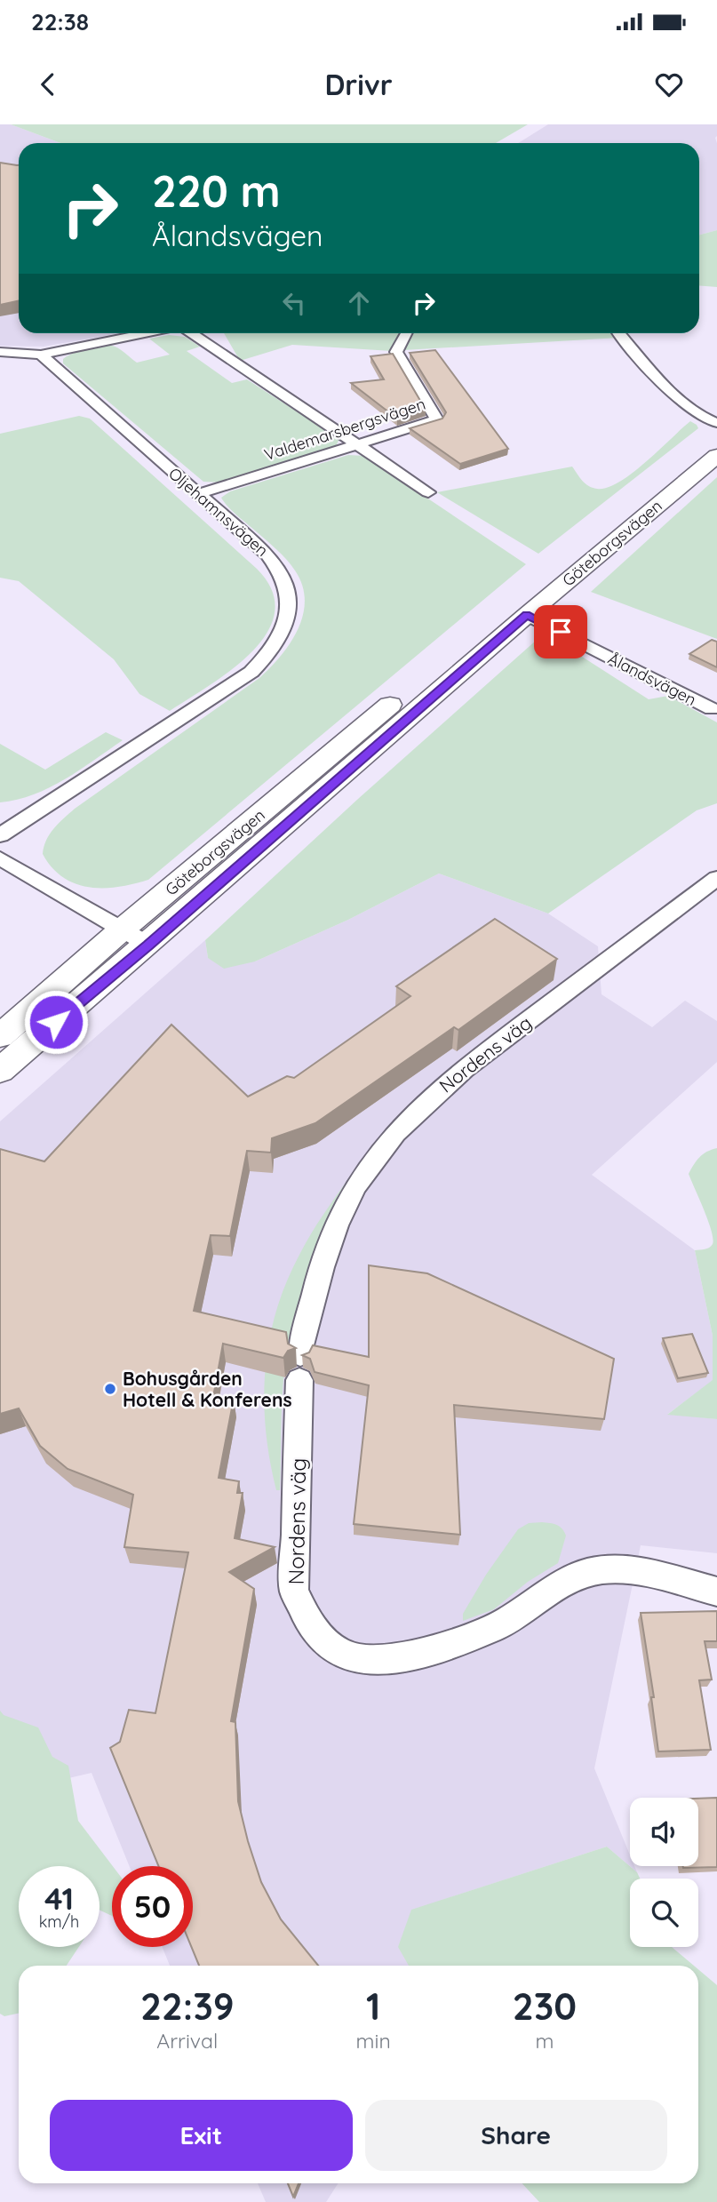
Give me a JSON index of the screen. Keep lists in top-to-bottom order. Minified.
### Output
{"streets":{"main road":["Göteborgsvägen"],"street":["Valdemarsbergsvägen","Oljehamnsvägen","Ålandsvägen","Nordens väg"]},"crossings":[["Valdemarsbergsvägen","Oljehamnsvägen"],["Göteborgsvägen","Ålandsvägen"]],"places":["Bohusgården Hotell & Konferens"],"page":{"status":"22:38","header":"Drivr","turn":["220 m","Ålandsvägen"],"speed":"41 km/h","limit":"50","eta":["22:39","Arrival","1","min","230","m"],"buttons":["Exit","Share"]}}
